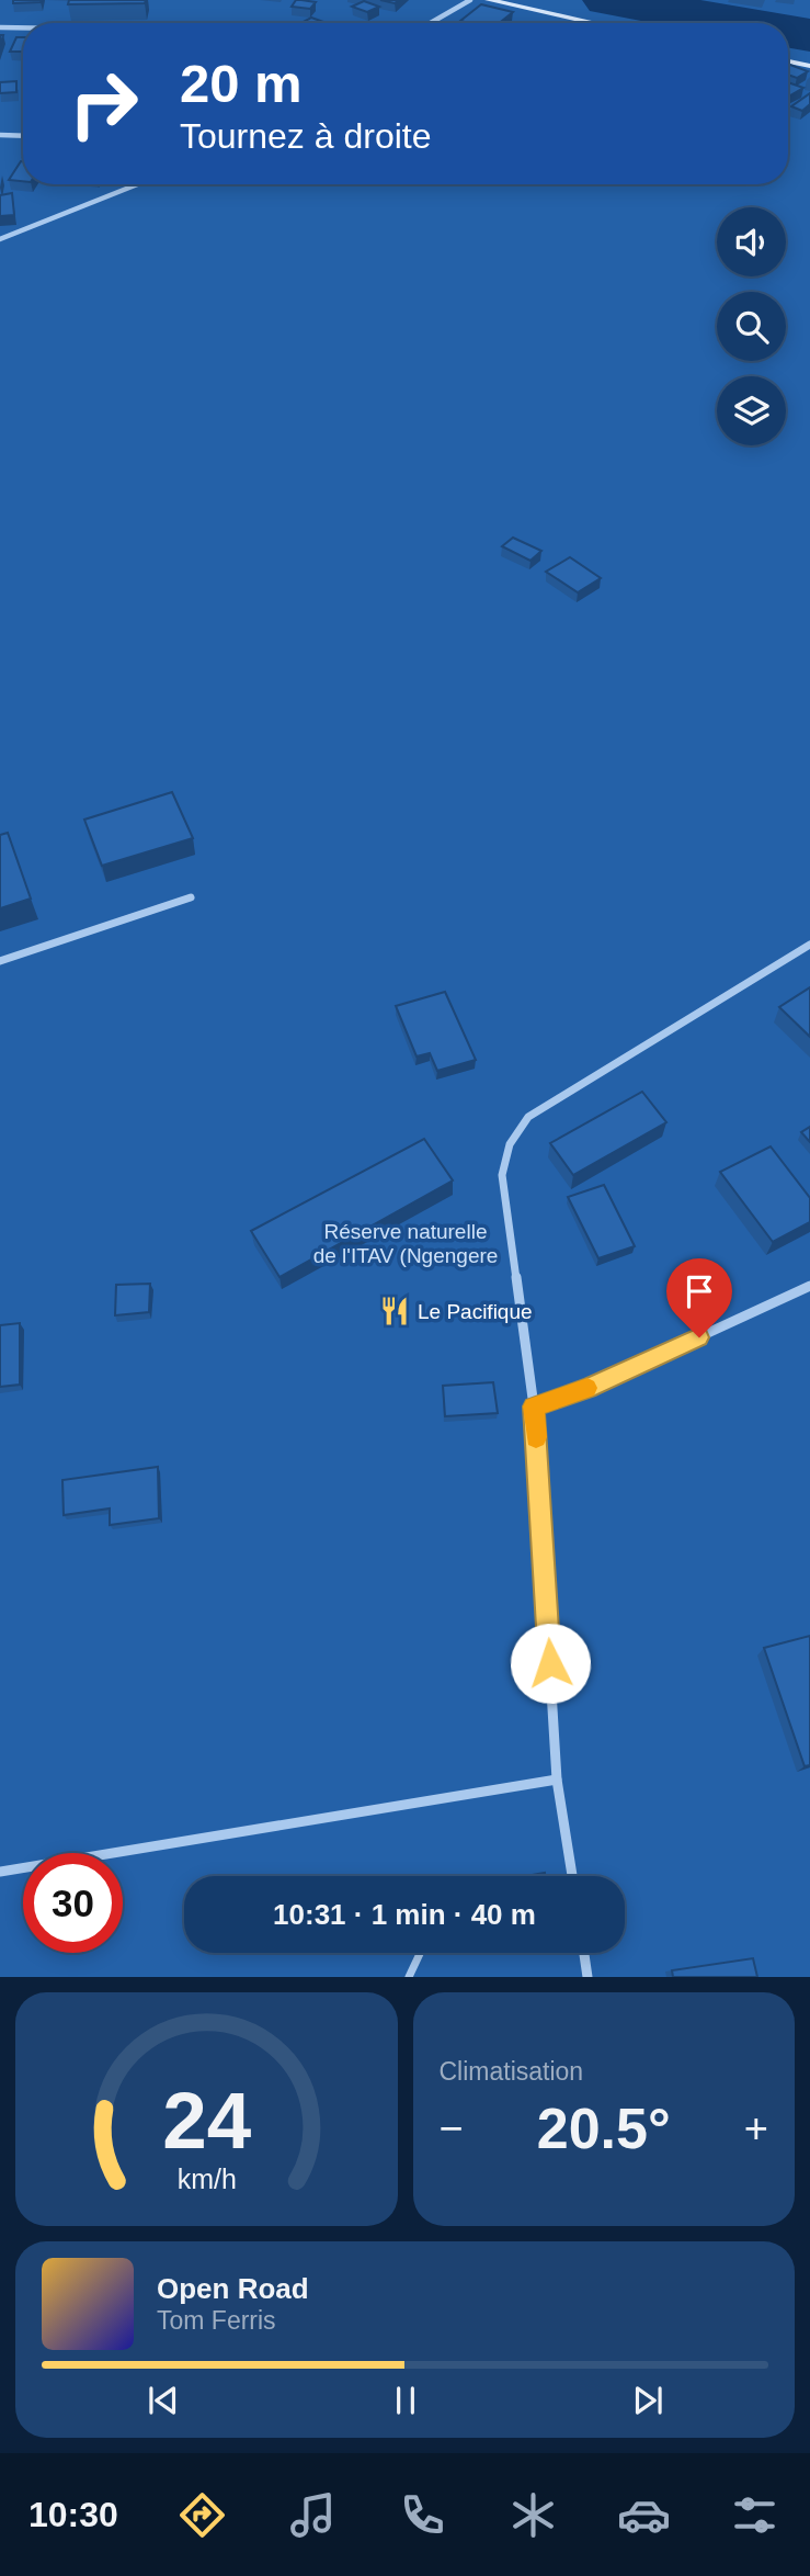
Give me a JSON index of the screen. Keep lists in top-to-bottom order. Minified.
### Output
{"parks":["Réserve naturelle de l'ITAV (Ngengere"],"places":{"restaurant":["Le Pacifique"]},"page":{"turn":["20 m","Tournez à droite"],"limit":"30","trip":"10:31 · 1 min · 40 m","tile":"Climatisation","heat":["−","20.5°","+"],"song":["Open Road","Tom Ferris"],"tabs":"10:30","gauge":["24","km/h"]}}
